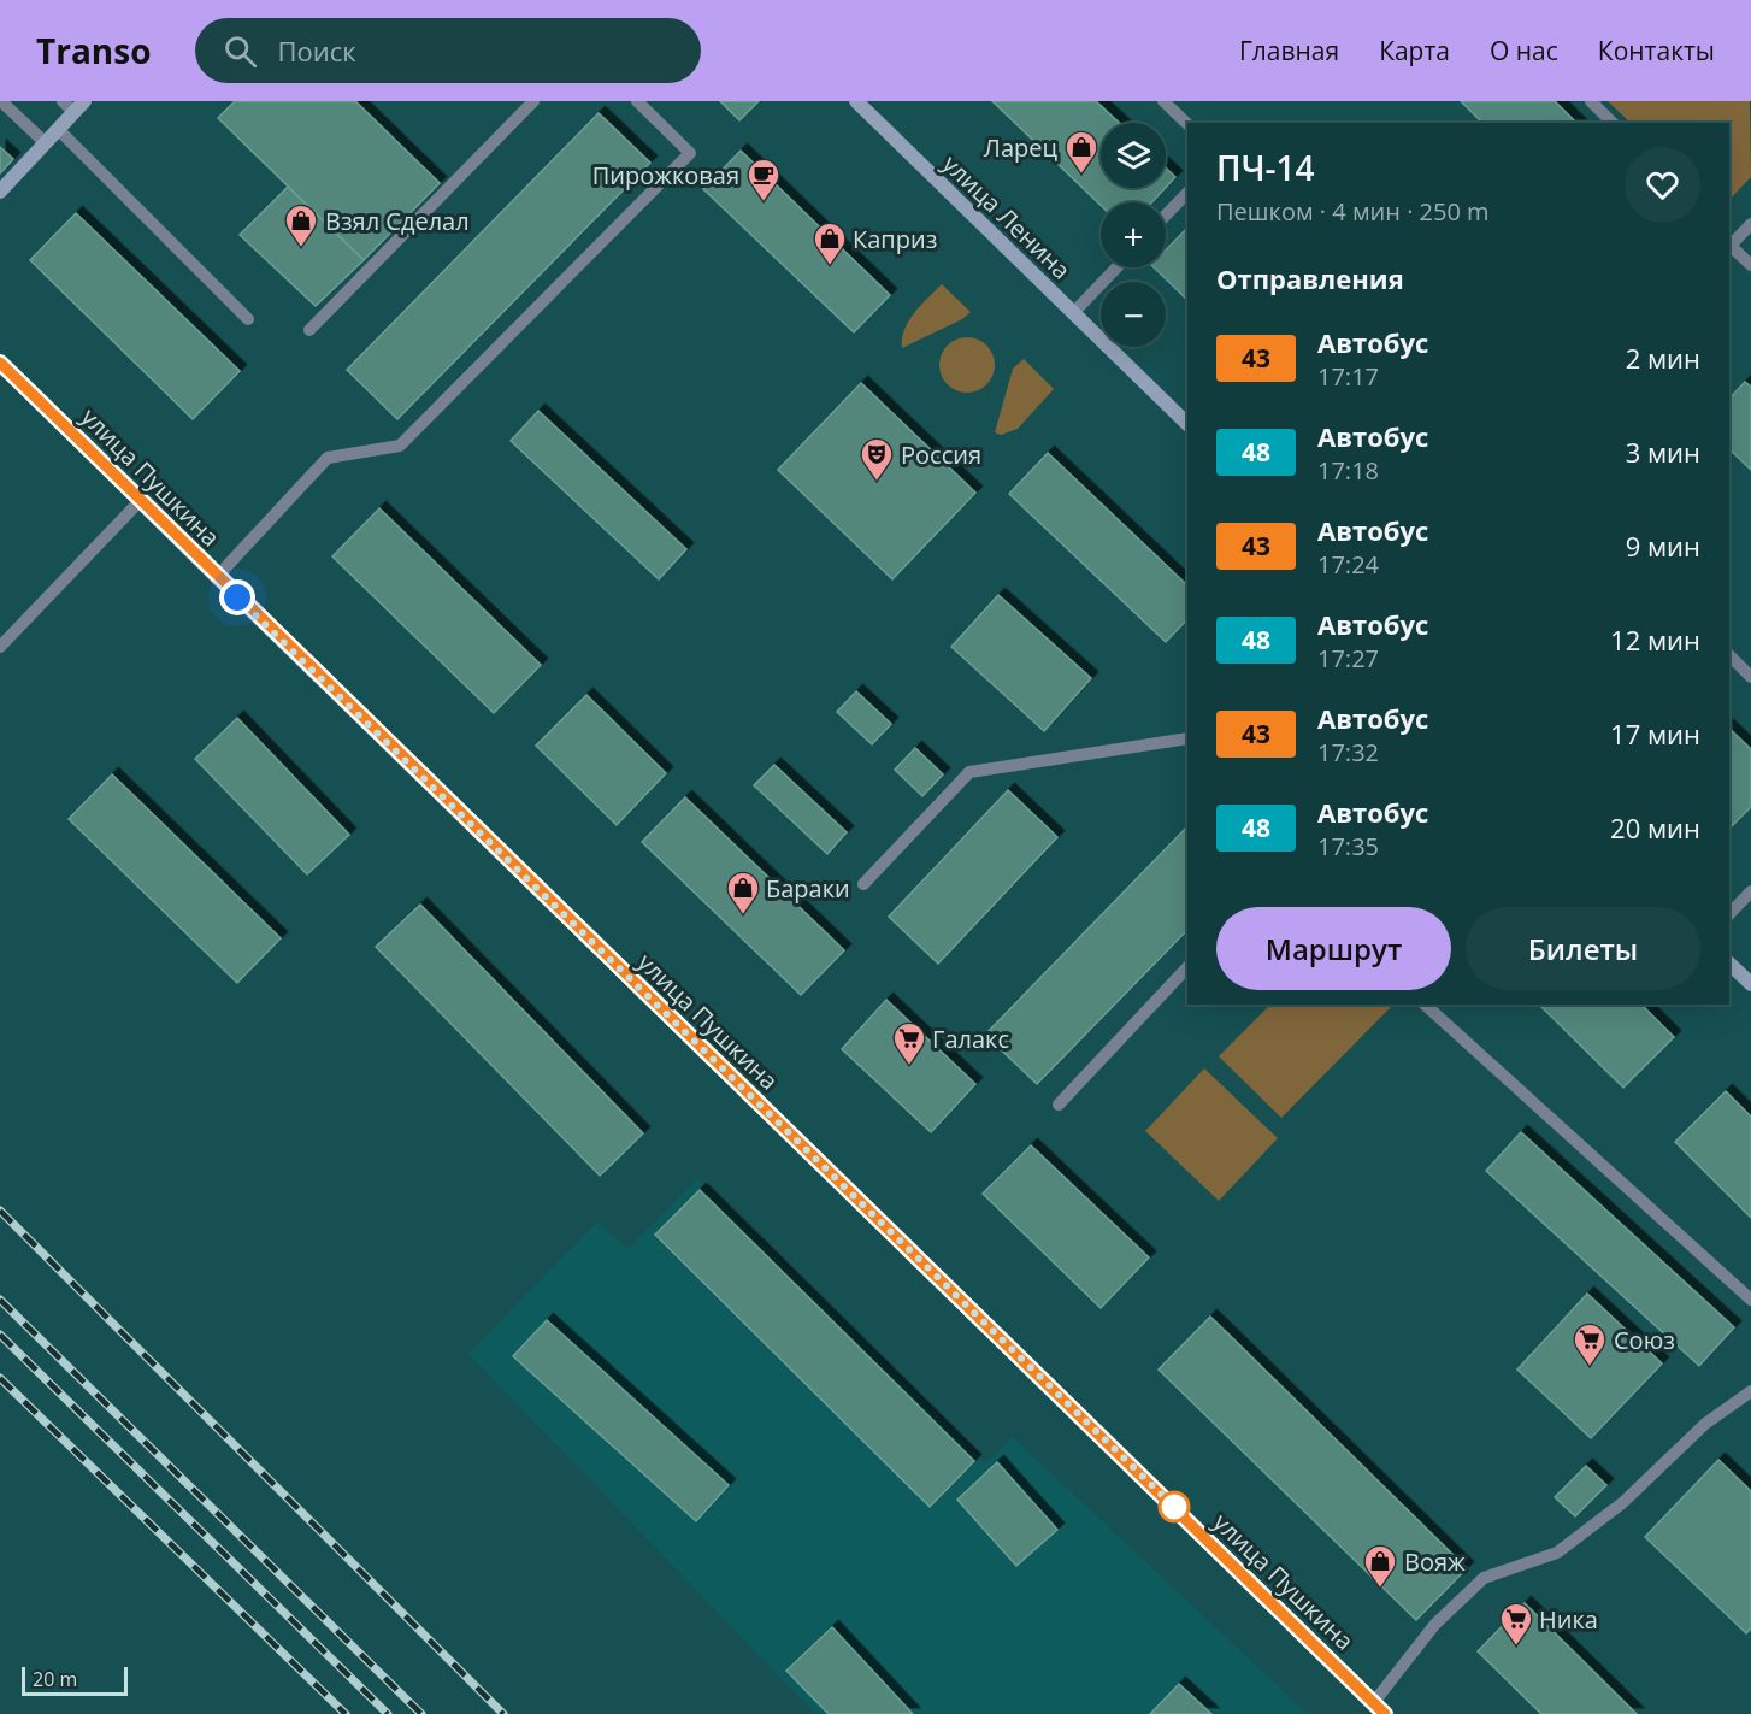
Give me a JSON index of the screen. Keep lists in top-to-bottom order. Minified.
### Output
{"streets":{"street":["улица Ленина","улица Пушкина"]},"places":{"shop":["Ларец","Взял Сделал","Каприз","Бараки","Вояж"],"cafe":["Пирожковая"],"theatre":["Россия"],"supermarket":["Галакс","Союз","Ника"]},"lines":["bus line 43"],"scale_bar":"20 m","page":{"header":"Transo","search":"Поиск","nav":["Главная","Карта","О нас","Контакты"],"map_buttons":["+","−"],"heading":[["ПЧ-14","Пешком · 4 мин · 250 m"],"Отправления"],"list":[{"mark":"43","name":"Автобус","note":"17:17","value":"2 мин"},{"mark":"48","name":"Автобус","note":"17:18","value":"3 мин"},{"mark":"43","name":"Автобус","note":"17:24","value":"9 мин"},{"mark":"48","name":"Автобус","note":"17:27","value":"12 мин"},{"mark":"43","name":"Автобус","note":"17:32","value":"17 мин"},{"mark":"48","name":"Автобус","note":"17:35","value":"20 мин"}],"buttons":["Маршрут","Билеты"],"scale":"20 m"}}
